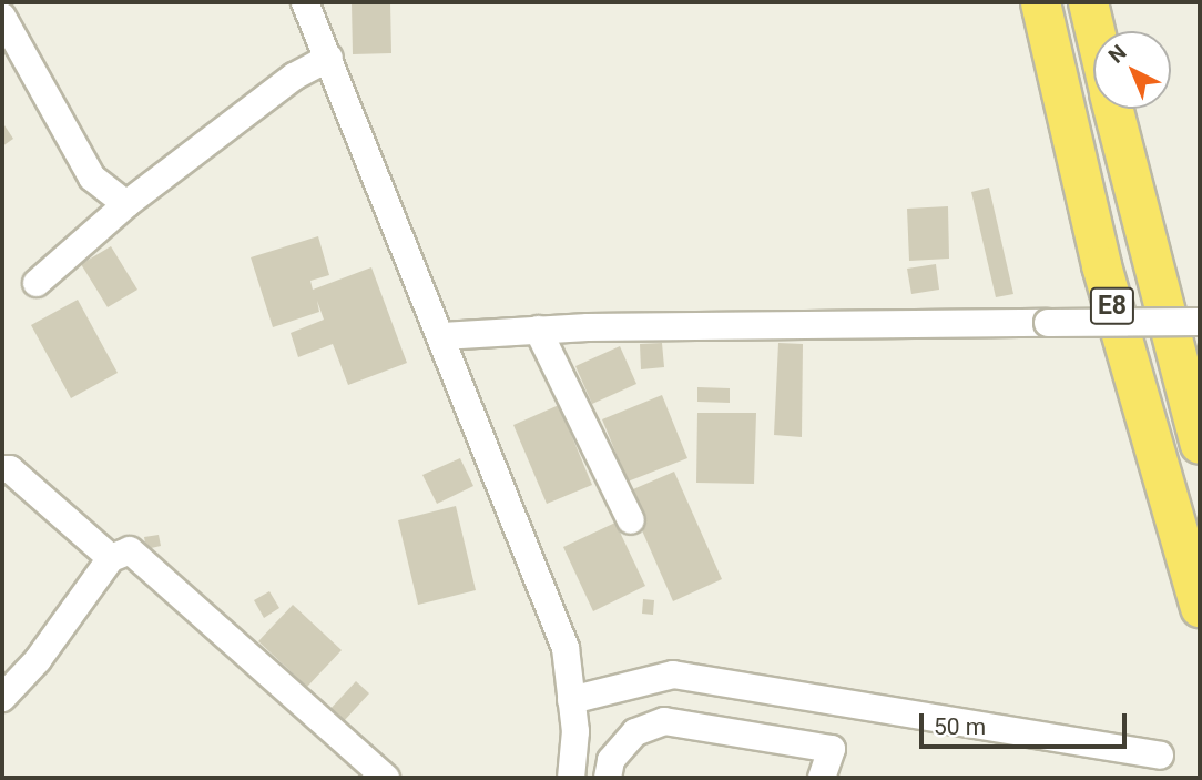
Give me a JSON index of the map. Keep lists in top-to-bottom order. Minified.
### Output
{"streets":{"highway":["E8"]},"scale_bar":"50 m","north":"top left"}
